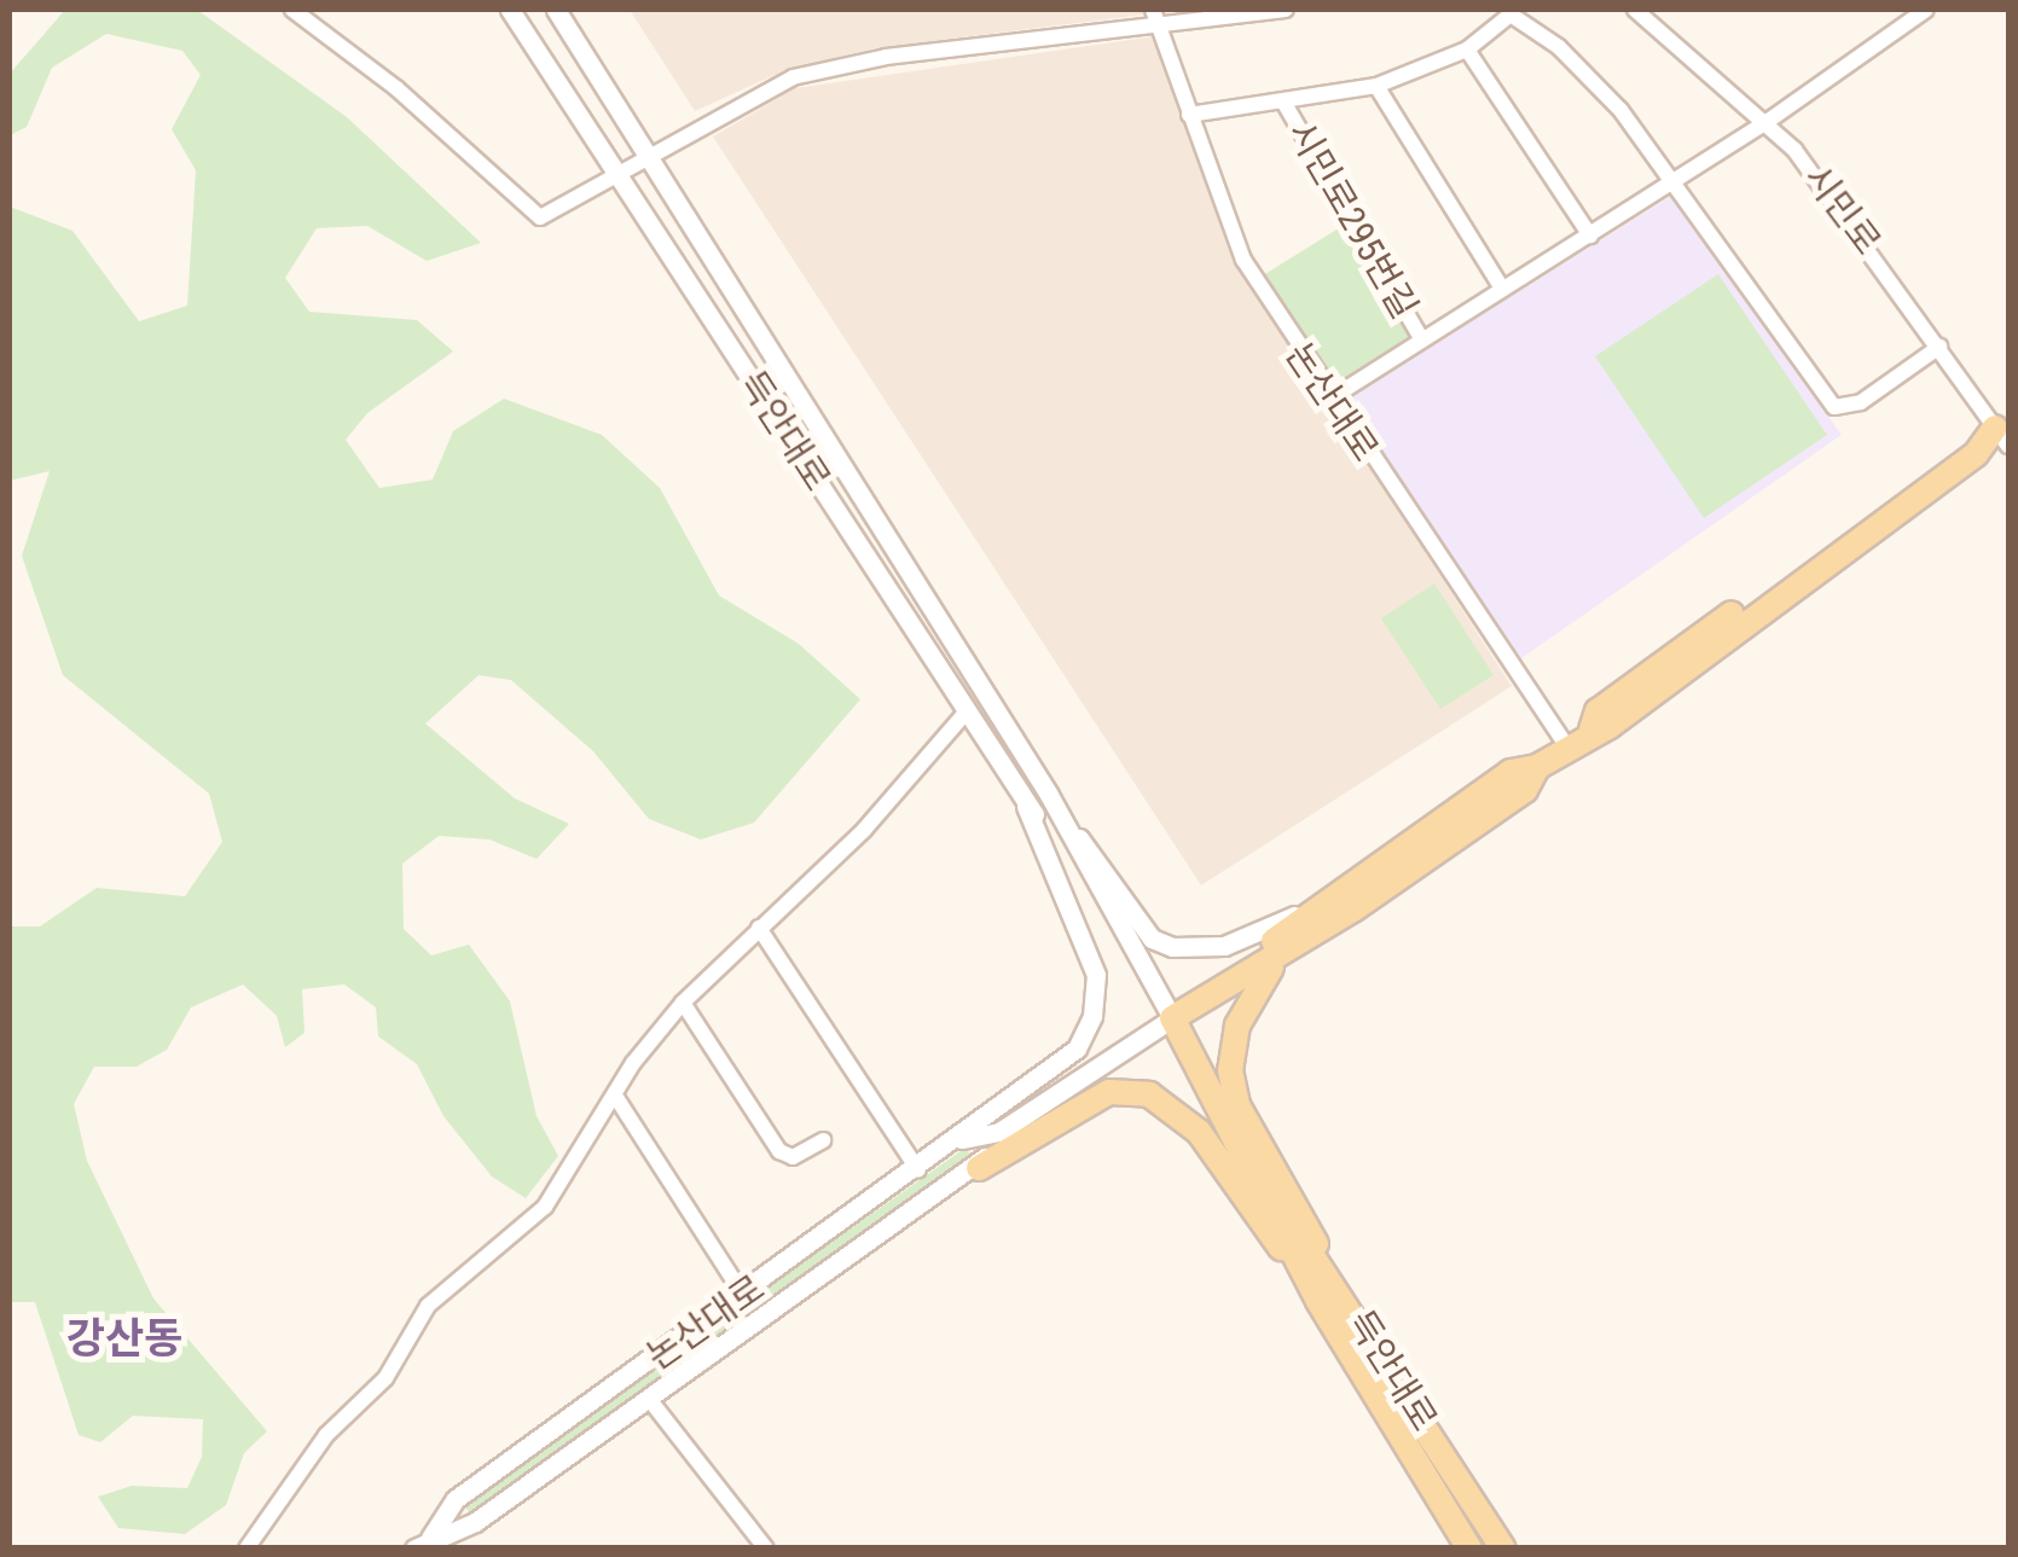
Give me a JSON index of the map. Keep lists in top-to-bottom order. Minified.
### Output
{"streets":{"main road":["논산대로","득안대로"],"street":["시민로","시민로295번길"]},"crossings":[["시민로","시민로295번길"],["시민로","논산대로"],["시민로295번길","논산대로"],["논산대로","득안대로"]],"districts":["강산동"]}
